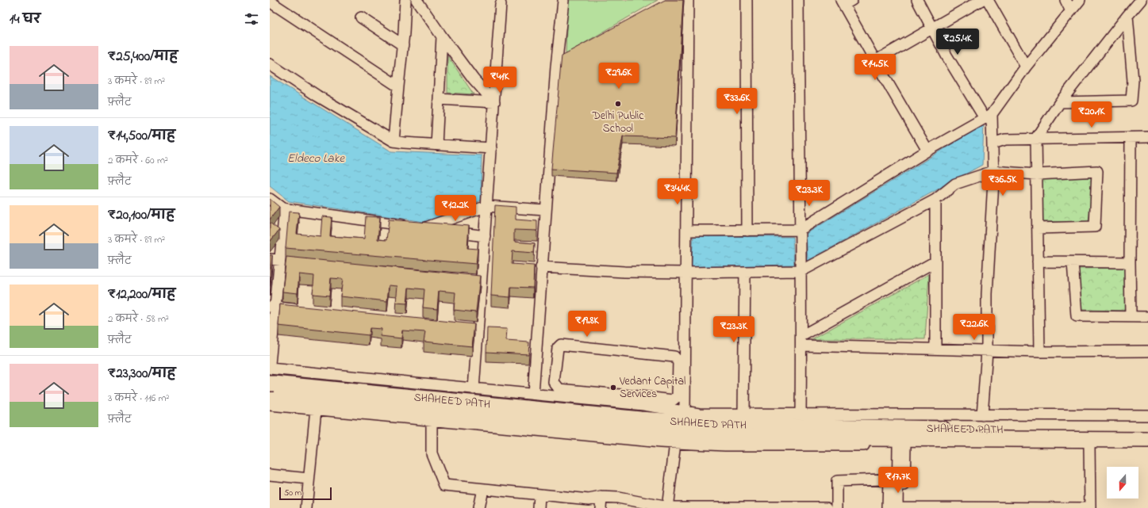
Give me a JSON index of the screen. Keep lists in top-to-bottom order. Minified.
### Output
{"streets":{"highway":["SHAHEED PATH"]},"water":["Eldeco Lake"],"places":["Delhi Public School","Vedant Capital Services"],"scale_bar":"50 m","north":"bottom","page":{"heading":"14 घर","price":["₹25.4K","₹14.5K","₹29.6K","₹41K","₹33.6K","₹20.1K","₹36.5K","₹34.4K","₹23.3K","₹12.2K","₹19.8K","₹22.6K","₹23.3K","₹17.7K"],"list":[{"name":"₹25,400/माह","note":"3 कमरे · 89 m² · फ़्लैट"},{"name":"₹14,500/माह","note":"2 कमरे · 60 m² · फ़्लैट"},{"name":"₹20,100/माह","note":"3 कमरे · 89 m² · फ़्लैट"},{"name":"₹12,200/माह","note":"2 कमरे · 58 m² · फ़्लैट"},{"name":"₹23,300/माह","note":"3 कमरे · 116 m² · फ़्लैट"}],"scale":"50 m"}}
